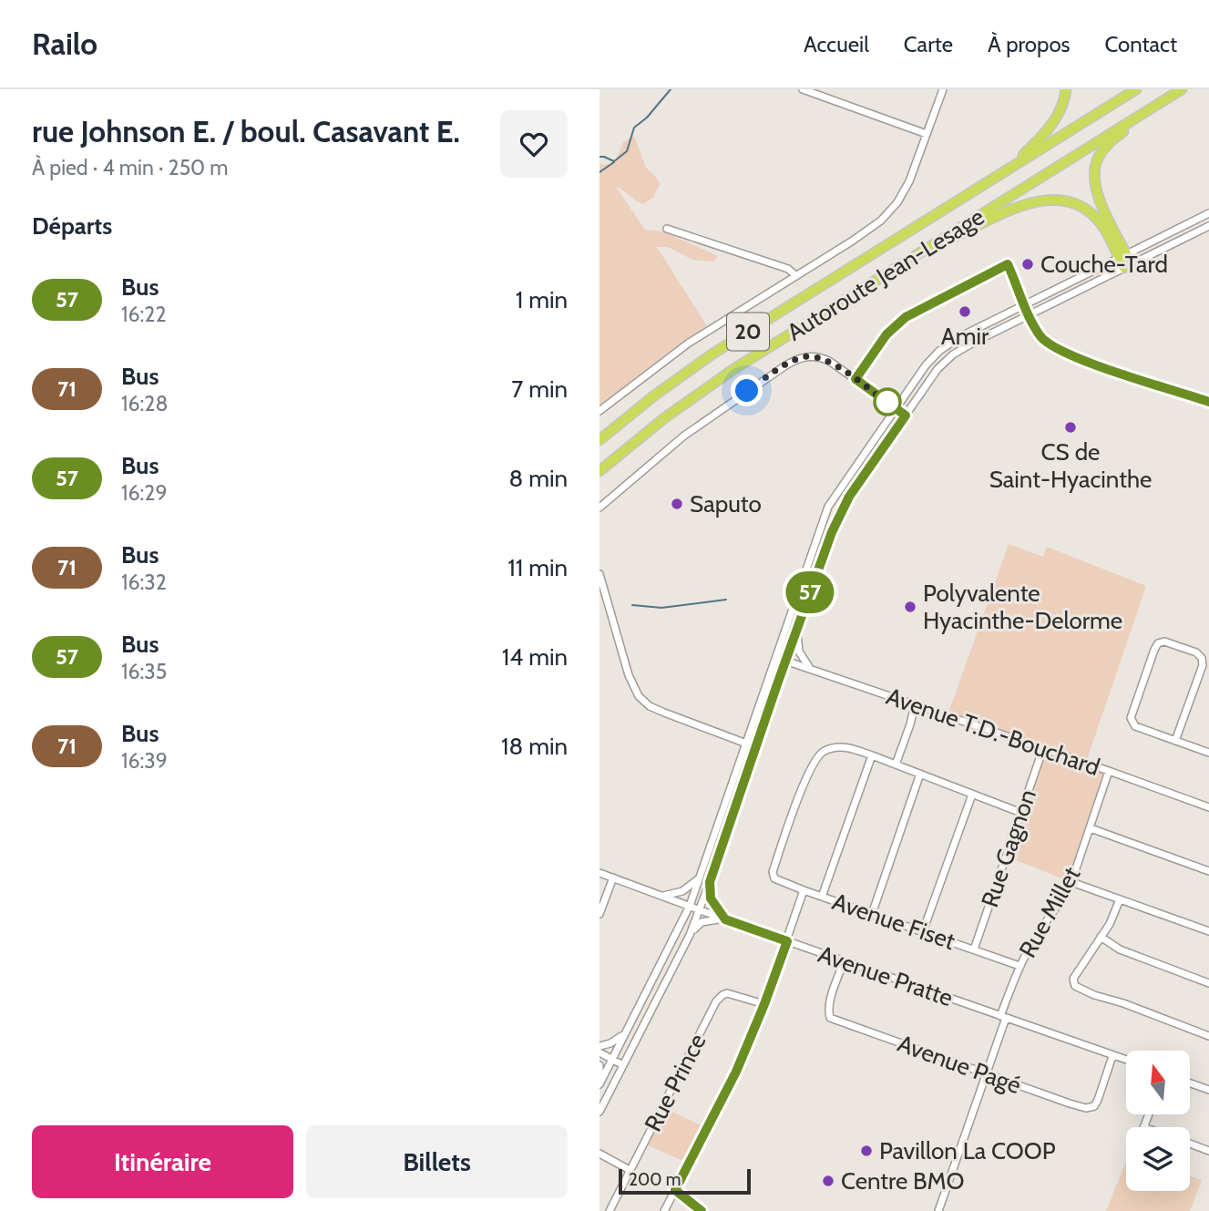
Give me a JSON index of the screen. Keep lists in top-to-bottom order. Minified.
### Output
{"streets":{"highway":["Autoroute Jean-Lesage","20"],"street":["Avenue T.D.-Bouchard","Rue Gagnon","Rue Millet","Avenue Fiset","Avenue Pratte","Avenue Pagé","Rue Prince"]},"crossings":[["Avenue T.D.-Bouchard","Rue Gagnon"],["Avenue T.D.-Bouchard","Rue Millet"],["Rue Gagnon","Avenue Fiset"],["Rue Millet","Avenue Fiset"],["Rue Millet","Avenue Pratte"],["Rue Millet","Avenue Pagé"],["Avenue Pratte","Avenue Pagé"]],"places":["Couche-Tard","Amir","CS de Saint-Hyacinthe","Saputo","Polyvalente Hyacinthe-Delorme","Pavillon La COOP","Centre BMO"],"lines":["bus line 57"],"scale_bar":"200 m","north":"top","page":{"header":"Railo","nav":["Accueil","Carte","À propos","Contact"],"heading":[["rue Johnson E. / boul. Casavant E.","À pied · 4 min · 250 m"],"Départs"],"on_map":"57","list":[{"mark":"57","name":"Bus","note":"16:22","value":"1 min"},{"mark":"71","name":"Bus","note":"16:28","value":"7 min"},{"mark":"57","name":"Bus","note":"16:29","value":"8 min"},{"mark":"71","name":"Bus","note":"16:32","value":"11 min"},{"mark":"57","name":"Bus","note":"16:35","value":"14 min"},{"mark":"71","name":"Bus","note":"16:39","value":"18 min"}],"buttons":["Itinéraire","Billets"],"scale":"200 m"}}
